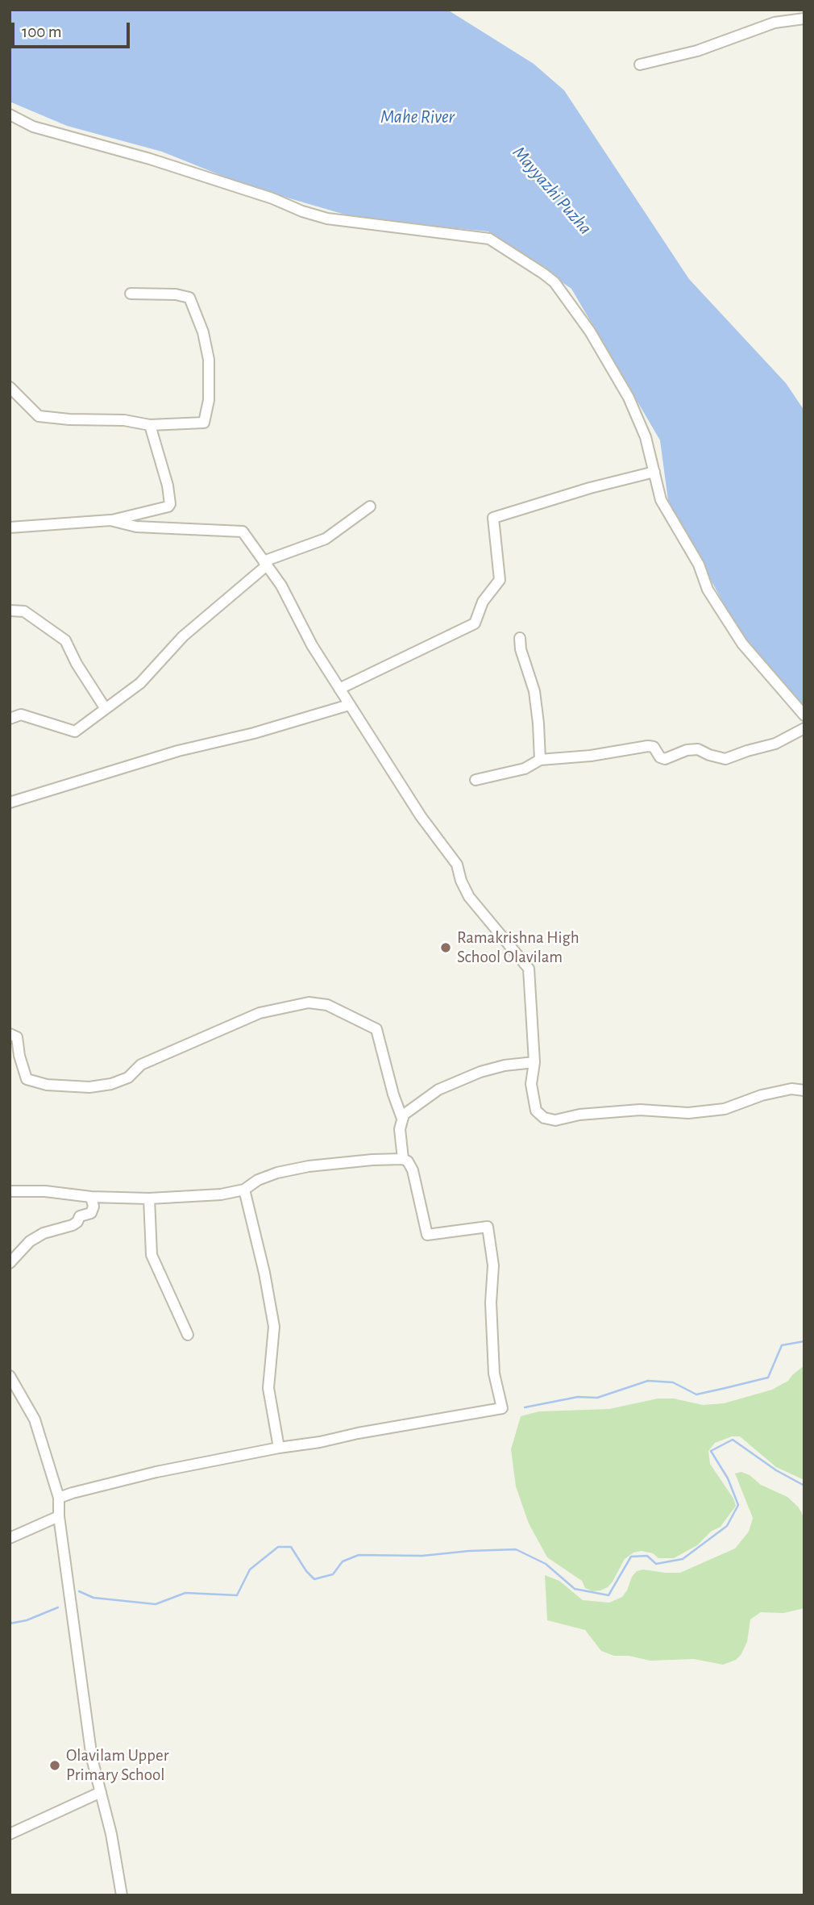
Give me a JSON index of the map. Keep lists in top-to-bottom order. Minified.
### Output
{"water":["Mahe River","Mayyazhi Puzha"],"places":["Ramakrishna High School Olavilam","Olavilam Upper Primary School"],"scale_bar":"100 m"}
